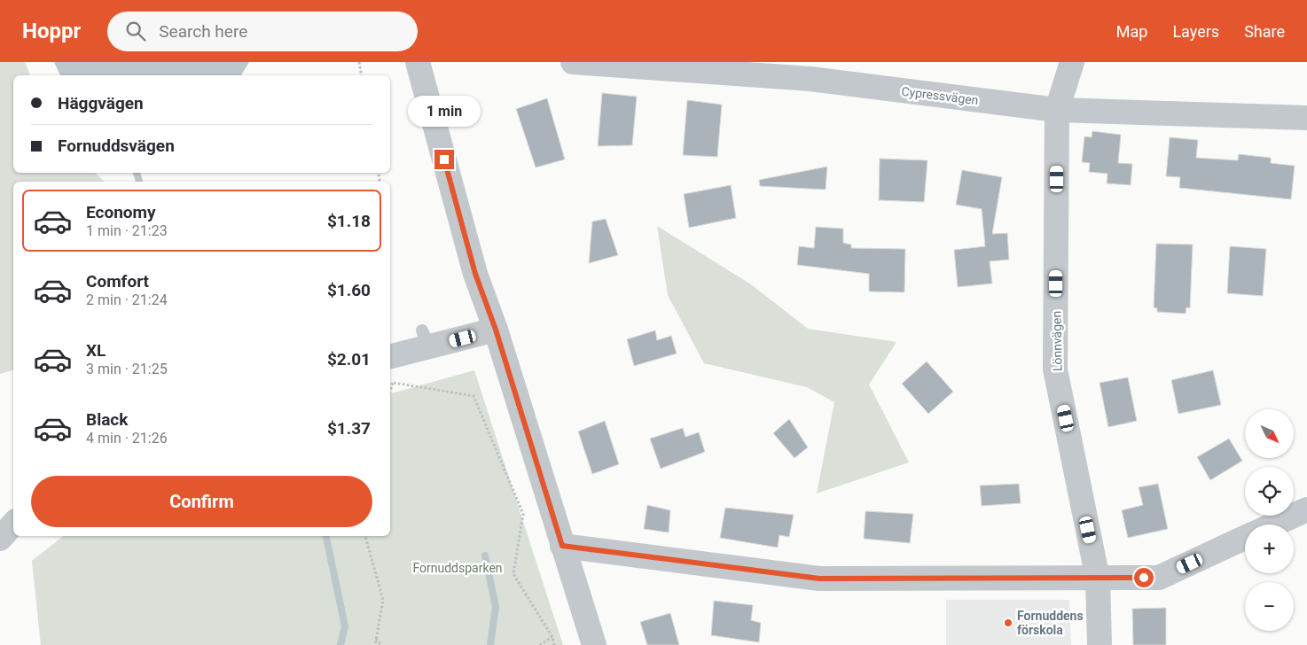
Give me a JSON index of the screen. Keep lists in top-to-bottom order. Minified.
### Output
{"streets":{"street":["Cypressvägen","Lönnvägen"]},"crossings":[["Cypressvägen","Lönnvägen"]],"parks":["Fornuddsparken"],"places":["Fornuddens förskola"],"north":"bottom right","page":{"header":"Hoppr","search":"Search here","nav":["Map","Layers","Share"],"banner":["Häggvägen","Fornuddsvägen"],"bubble":"1 min","list":[{"name":"Economy","note":"1 min · 21:23","value":"$1.18"},{"name":"Comfort","note":"2 min · 21:24","value":"$1.60"},{"name":"XL","note":"3 min · 21:25","value":"$2.01"},{"name":"Black","note":"4 min · 21:26","value":"$1.37"}],"map_buttons":["+","−"],"buttons":"Confirm"}}
